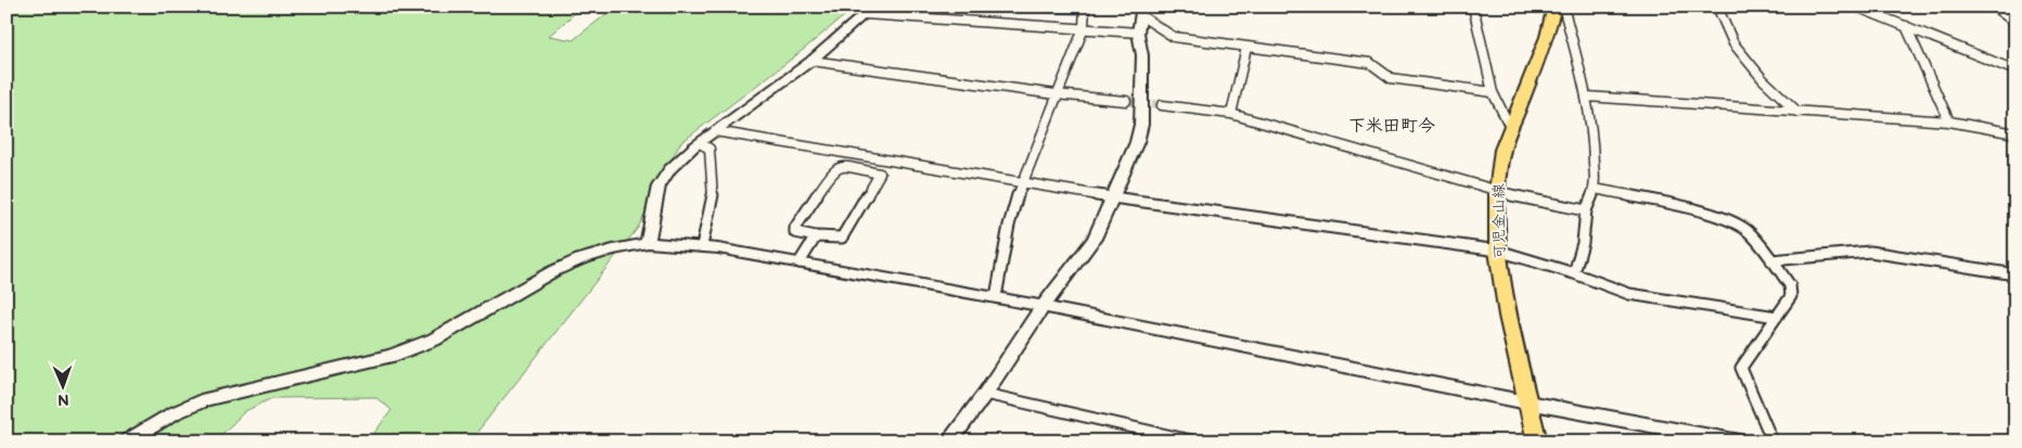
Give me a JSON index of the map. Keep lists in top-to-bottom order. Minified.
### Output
{"streets":{"main road":["可児金山線"]},"districts":["下米田町今"],"north":"bottom"}
